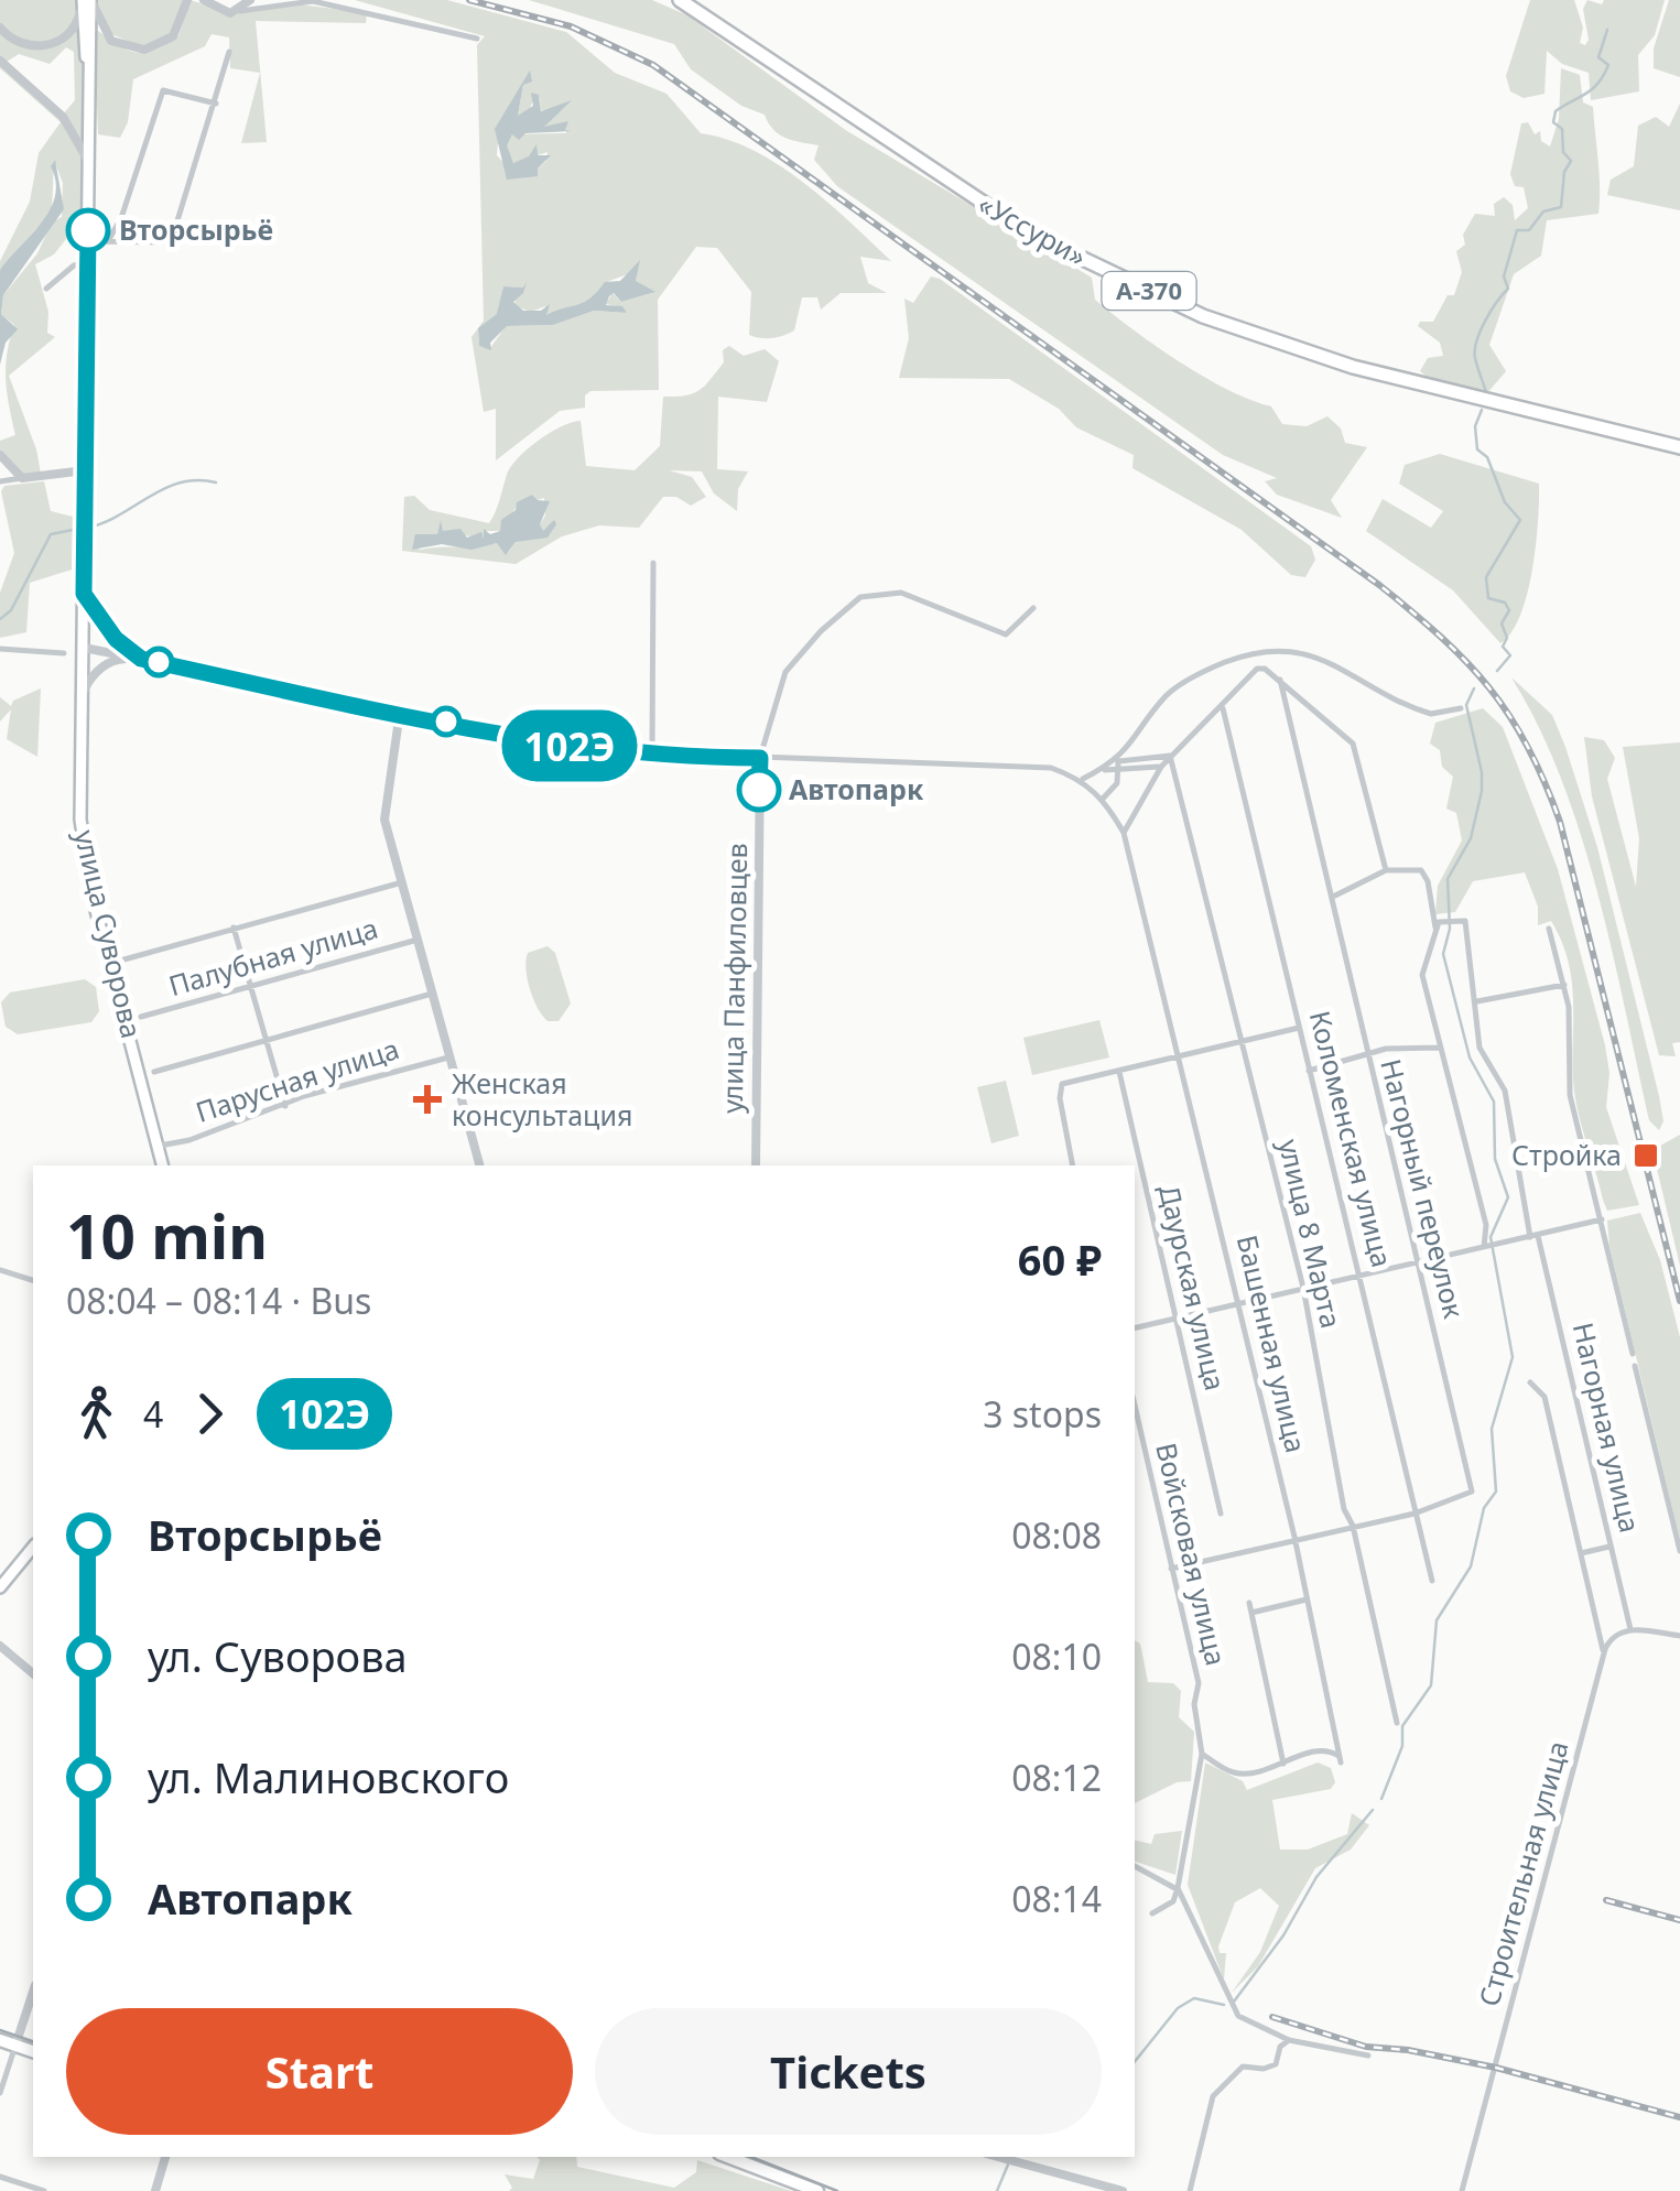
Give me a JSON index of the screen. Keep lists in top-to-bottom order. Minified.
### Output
{"streets":{"highway":["«Уссури»","А-370"],"main road":["улица Суворова"],"street":["Палубная улица","улица Панфиловцев","Парусная улица","Коломенская улица","Нагорный переулок","улица 8 Марта","Даурская улица","Башенная улица","Нагорная улица","Войсковая улица","Строительная улица"]},"crossings":[["улица Суворова","Парусная улица"],["Коломенская улица","Нагорный переулок"]],"places":{"other":["Вторсырьё","Автопарк"],"health":["Женская консультация"],"transit":["Стройка"]},"lines":["bus line 102Э"],"page":{"on_map":"102Э","heading":["10 min","08:04 – 08:14 · Bus","60 ₽"],"legs":["4","102Э","3 stops"],"list":[{"name":"Вторсырьё","value":"08:08"},{"name":"ул. Суворова","value":"08:10"},{"name":"ул. Малиновского","value":"08:12"},{"name":"Автопарк","value":"08:14"}],"buttons":["Start","Tickets"]}}
